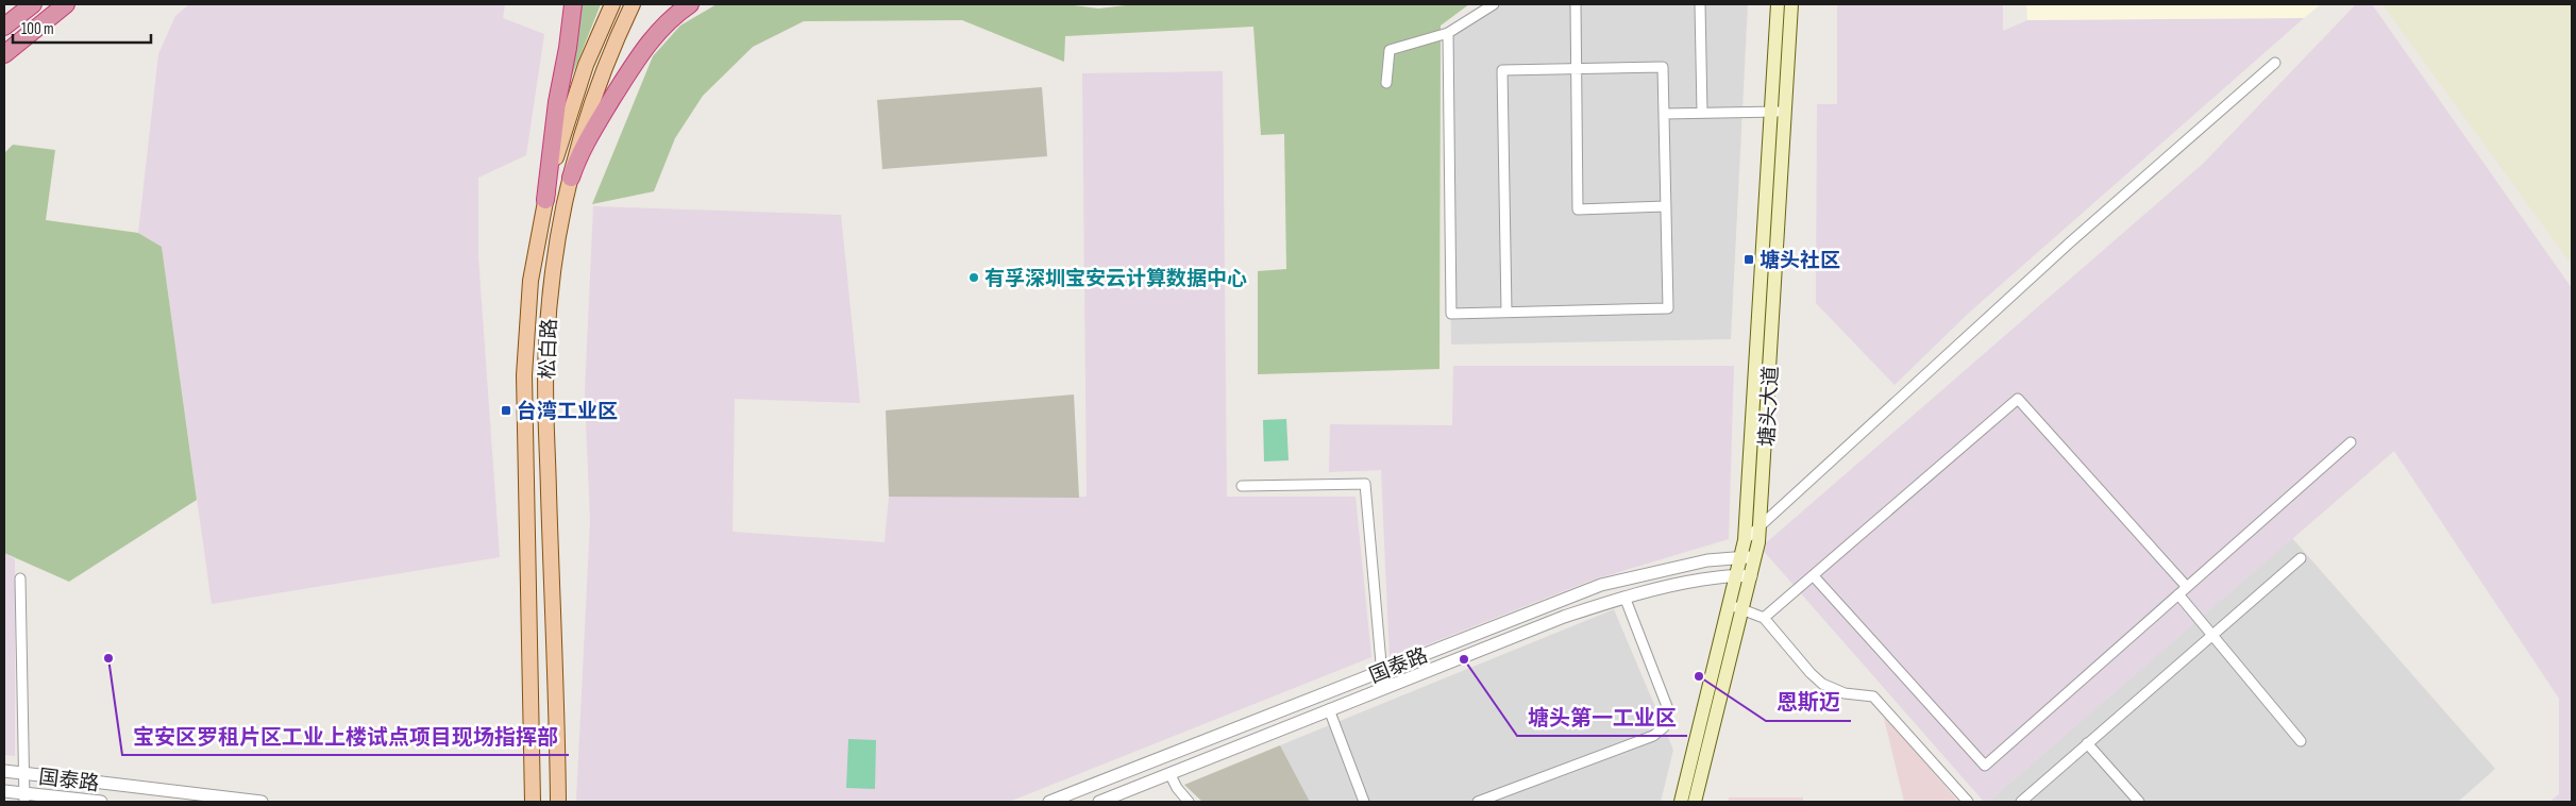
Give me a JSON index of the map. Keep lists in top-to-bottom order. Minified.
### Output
{"streets":{"main road":["松白路","塘头大道"],"street":["国泰路"]},"crossings":[["塘头大道","国泰路"]],"places":{"transit":["塘头社区","台湾工业区"],"other":["有孚深圳宝安云计算数据中心","宝安区罗租片区工业上楼试点项目现场指挥部","塘头第一工业区","恩斯迈"]},"scale_bar":"100 m"}
